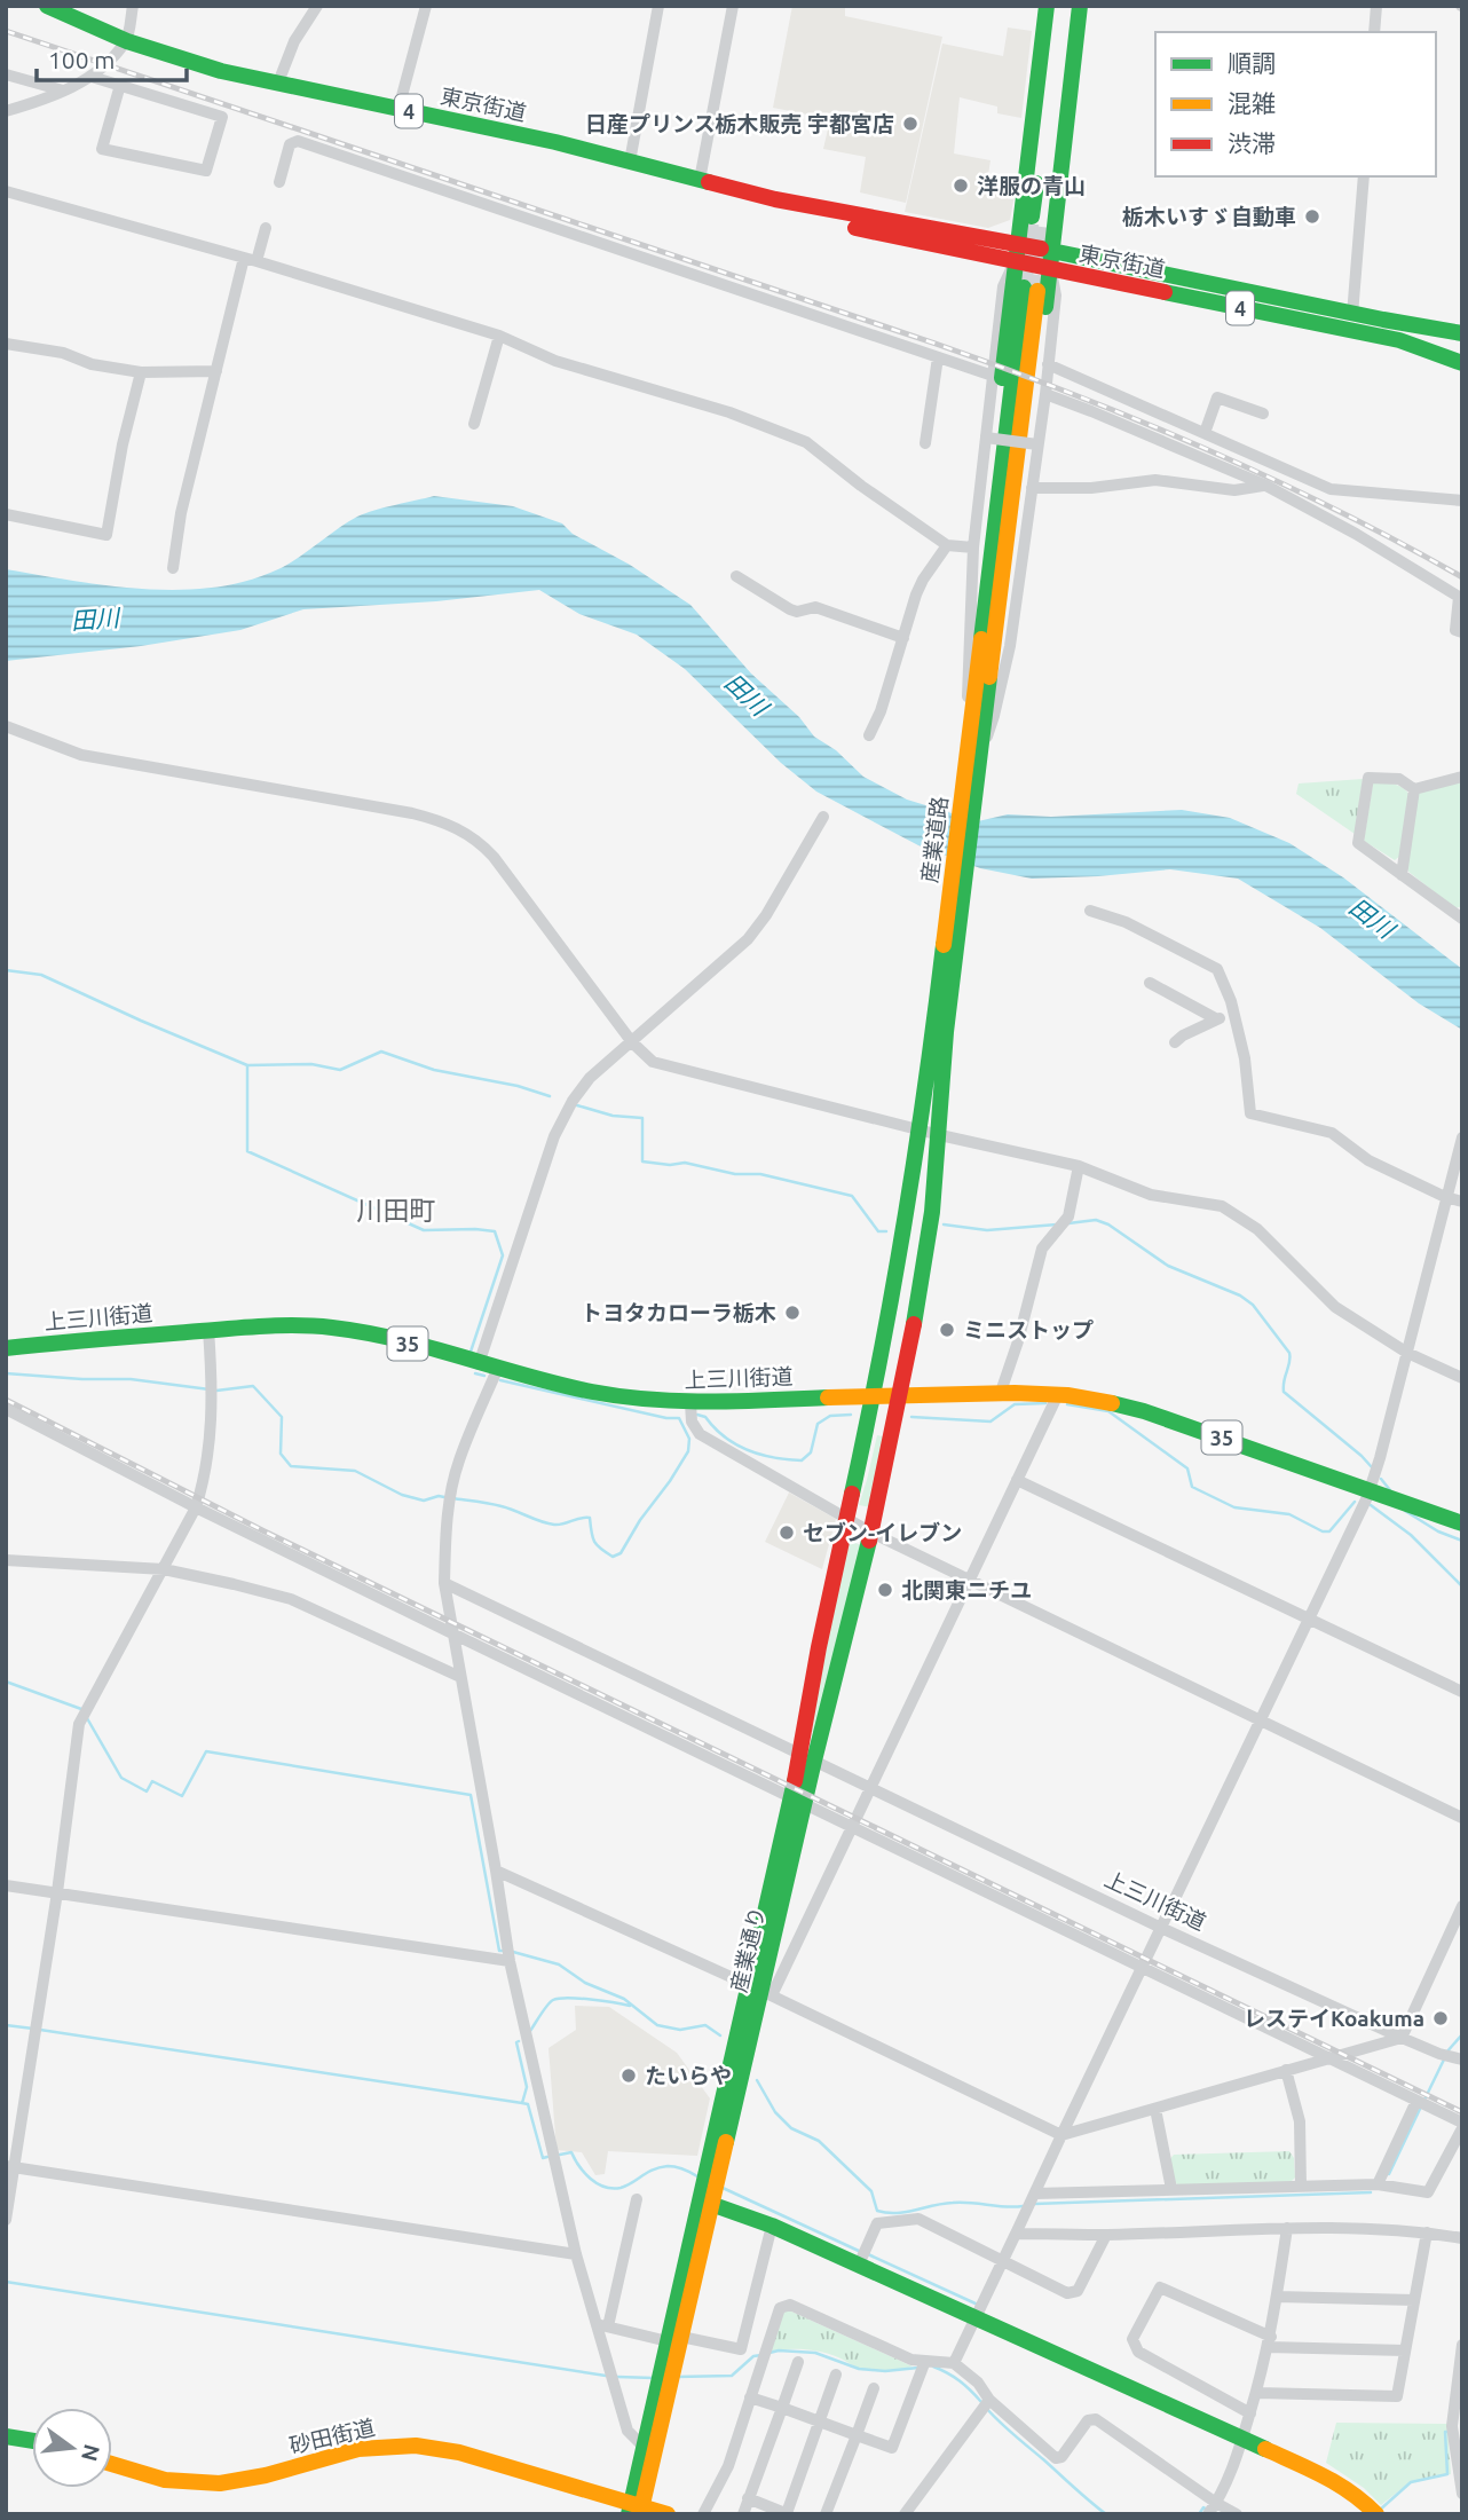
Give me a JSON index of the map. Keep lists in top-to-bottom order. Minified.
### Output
{"streets":{"main road":["東京街道","4","産業道路","上三川街道","35","産業通り","砂田街道"]},"crossings":[["東京街道","4"],["産業道路","上三川街道"],["産業道路","産業通り"],["上三川街道","産業通り"],["産業通り","砂田街道"]],"districts":["川田町"],"water":["田川"],"places":["日産プリンス栃木販売 宇都宮店","洋服の青山","栃木いすゞ自動車","トヨタカローラ栃木","ミニストップ","セブン-イレブン","北関東ニチユ","レステイKoakuma","たいらや"],"legend":["順調","混雑","渋滞"],"scale_bar":"100 m","north":"right"}
